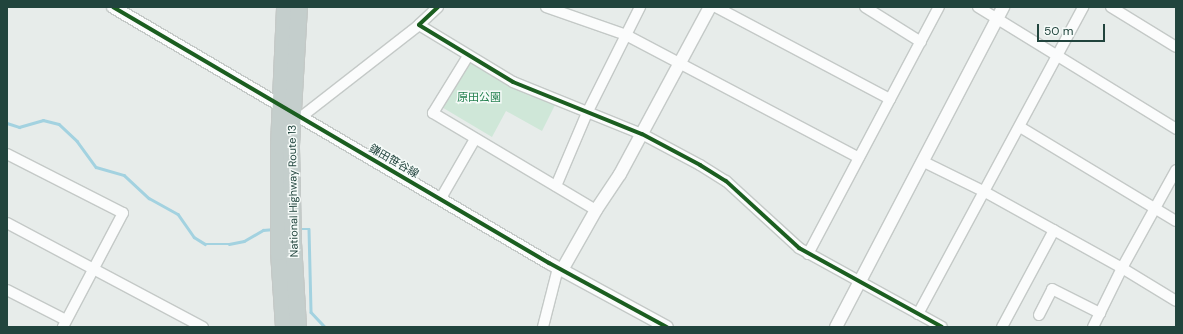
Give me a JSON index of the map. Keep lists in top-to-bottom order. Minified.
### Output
{"streets":{"highway":["National Highway Route 13"],"street":["鎌田笹谷線"]},"crossings":[["鎌田笹谷線","National Highway Route 13"]],"parks":["原田公園"],"scale_bar":"50 m"}
